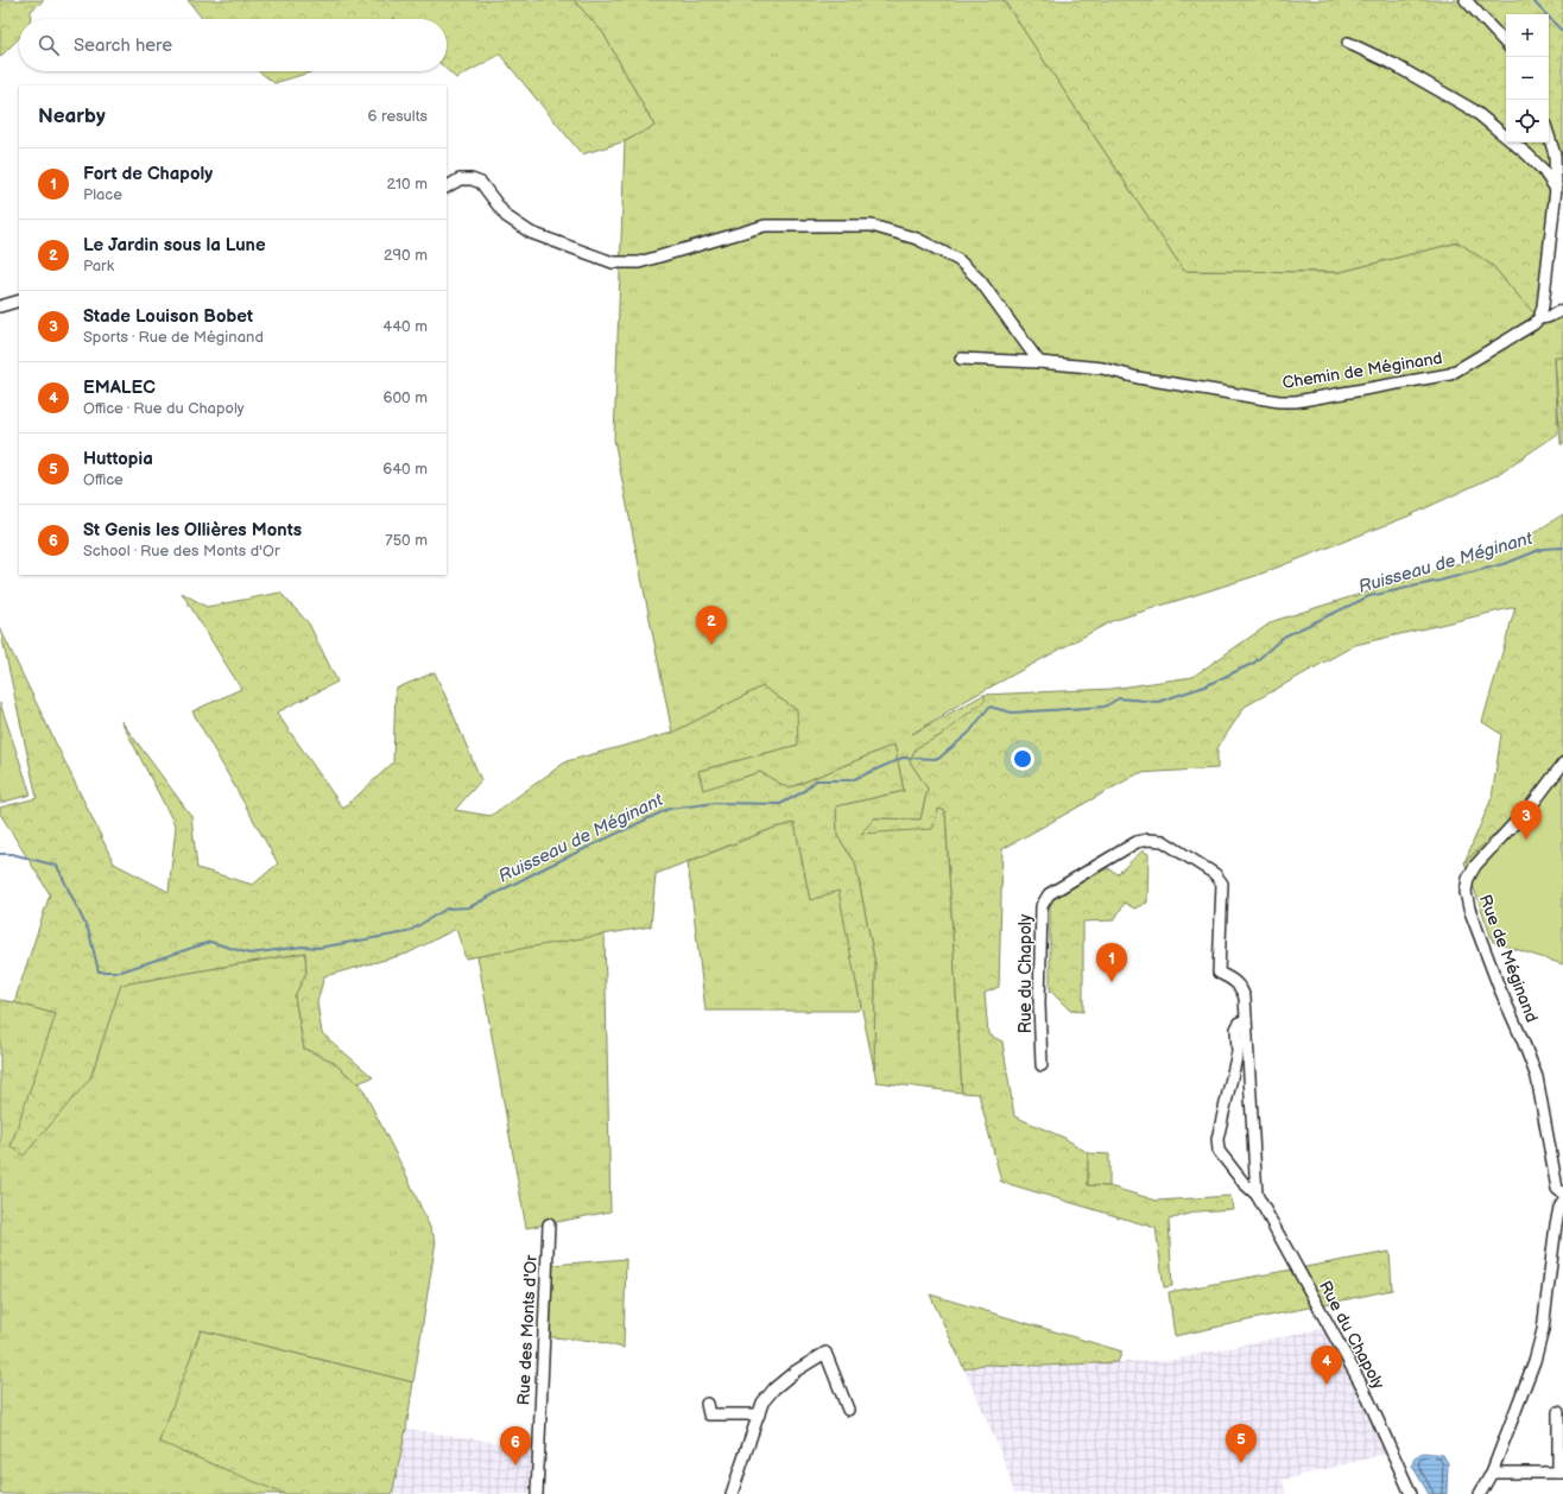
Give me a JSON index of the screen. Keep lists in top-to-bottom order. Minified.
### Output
{"streets":{"street":["Chemin de Méginand","Rue de Méginand","Rue du Chapoly","Rue des Monts d'Or"]},"water":["Ruisseau de Méginant"],"page":{"map_buttons":["+","−"],"search":"Search here","heading":["Nearby","6 results"],"list":[{"mark":"1","name":"Fort de Chapoly","note":"Place","value":"210 m"},{"mark":"2","name":"Le Jardin sous la Lune","note":"Park","value":"290 m"},{"mark":"3","name":"Stade Louison Bobet","note":"Sports · Rue de Méginand","value":"440 m"},{"mark":"4","name":"EMALEC","note":"Office · Rue du Chapoly","value":"600 m"},{"mark":"5","name":"Huttopia","note":"Office","value":"640 m"},{"mark":"6","name":"St Genis les Ollières Monts","note":"School · Rue des Monts d'Or","value":"750 m"}],"pins":["2","3","1","4","5","6"]}}
